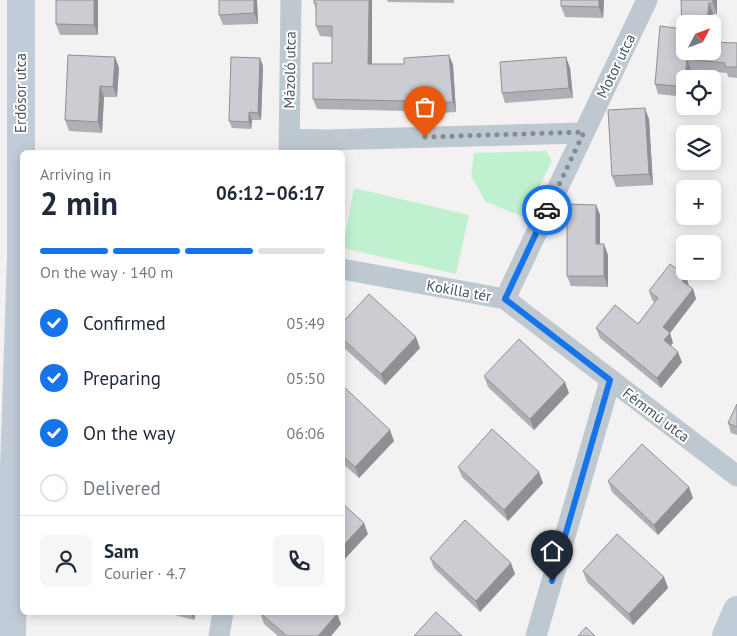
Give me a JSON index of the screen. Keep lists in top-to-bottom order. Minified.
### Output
{"streets":{"street":["Motor utca","Mázoló utca","Erdősor utca","Kokilla tér","Fémmű utca"]},"crossings":[["Motor utca","Kokilla tér"],["Kokilla tér","Fémmű utca"]],"north":"top right","page":{"map_buttons":["+","−"],"heading":["2 min","Arriving in","06:12–06:17"],"panel":["Sam","Courier · 4.7"],"bar":"On the way · 140 m","list":[["Confirmed","05:49"],["Preparing","05:50"],["On the way","06:06"],"Delivered"]}}
